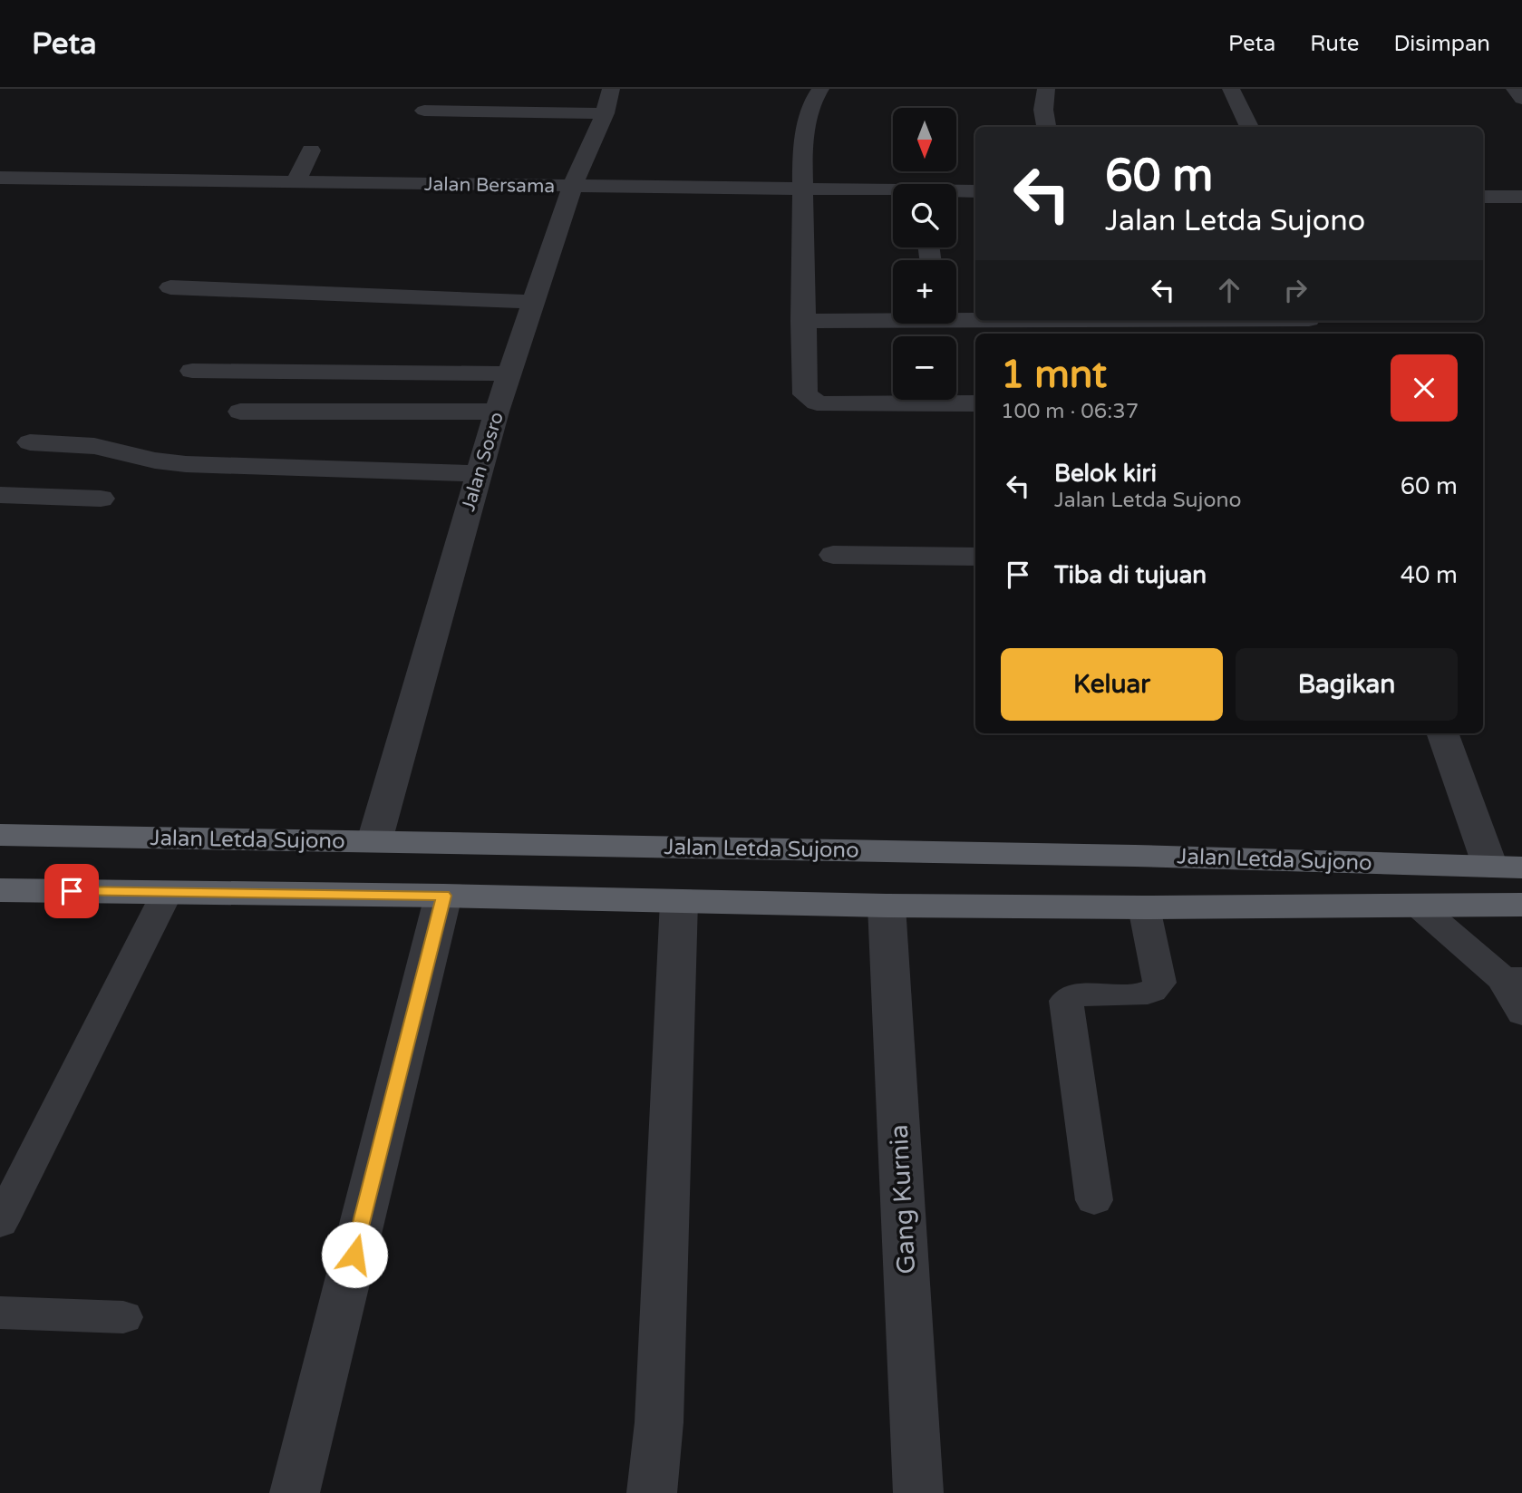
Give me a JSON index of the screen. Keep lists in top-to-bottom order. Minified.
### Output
{"streets":{"highway":["Jalan Letda Sujono"],"street":["Jalan Bersama","Jalan Sosro","Gang Kurnia"]},"crossings":[["Jalan Bersama","Jalan Sosro"],["Jalan Sosro","Jalan Letda Sujono"],["Jalan Letda Sujono","Gang Kurnia"]],"north":"bottom","page":{"header":"Peta","nav":["Peta","Rute","Disimpan"],"map_buttons":["+","−"],"turn":["60 m","Jalan Letda Sujono"],"heading":["1 mnt","100 m · 06:37"],"list":[{"name":"Belok kiri","note":"Jalan Letda Sujono","value":"60 m"},{"name":"Tiba di tujuan","value":"40 m"}],"buttons":["Keluar","Bagikan"]}}
